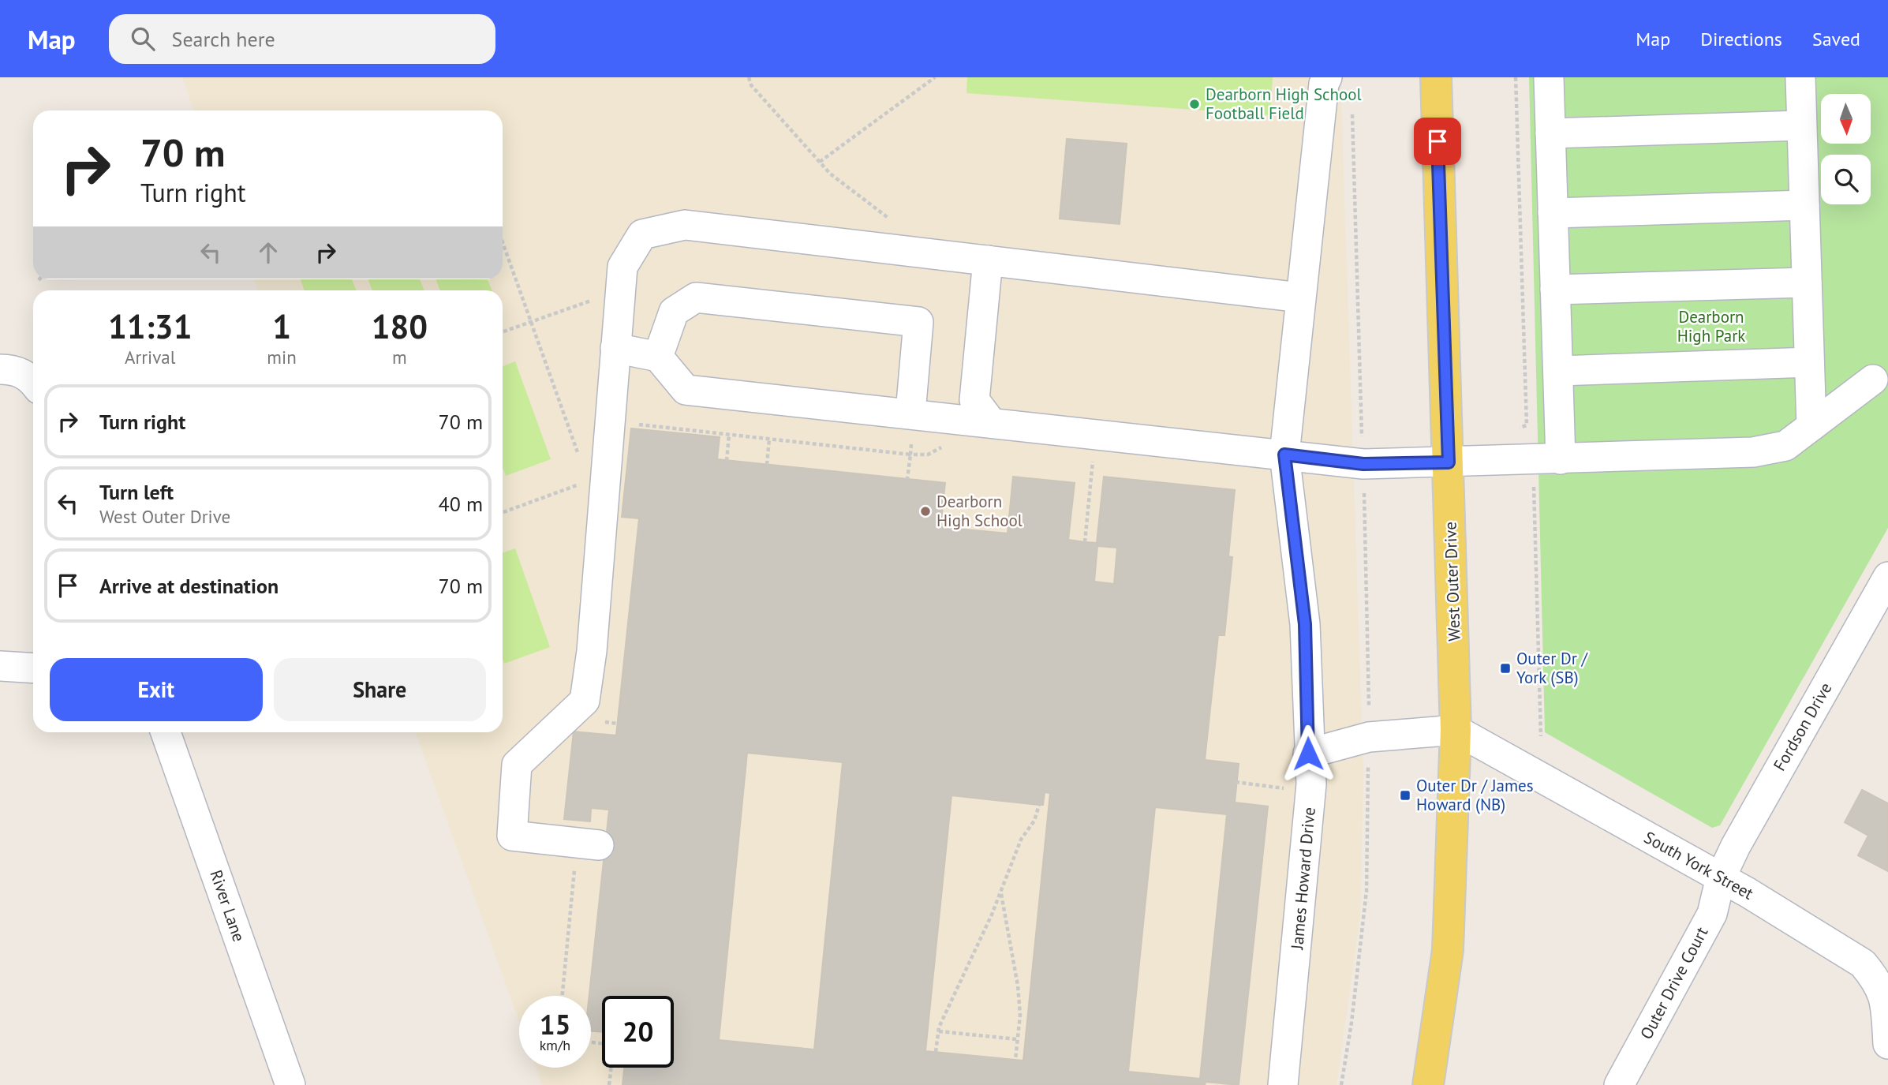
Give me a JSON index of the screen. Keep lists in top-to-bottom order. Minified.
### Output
{"streets":{"main road":["West Outer Drive"],"street":["Fordson Drive","South York Street","James Howard Drive","River Lane","Outer Drive Court"]},"crossings":[["West Outer Drive","South York Street"],["Fordson Drive","South York Street"],["Fordson Drive","Outer Drive Court"],["South York Street","Outer Drive Court"]],"parks":["Dearborn High Park"],"places":{"other":["Dearborn High School Football Field","Dearborn High School"],"transit":["Outer Dr / York (SB)","Outer Dr / James Howard (NB)"]},"north":"bottom","page":{"header":"Map","search":"Search here","nav":["Map","Directions","Saved"],"turn":["70 m","Turn right"],"eta":["11:31","Arrival","1","min","180","m"],"list":[{"name":"Turn right","value":"70 m"},{"name":"Turn left","note":"West Outer Drive","value":"40 m"},{"name":"Arrive at destination","value":"70 m"}],"buttons":["Exit","Share"],"speed":"15 km/h","limit":"20"}}
